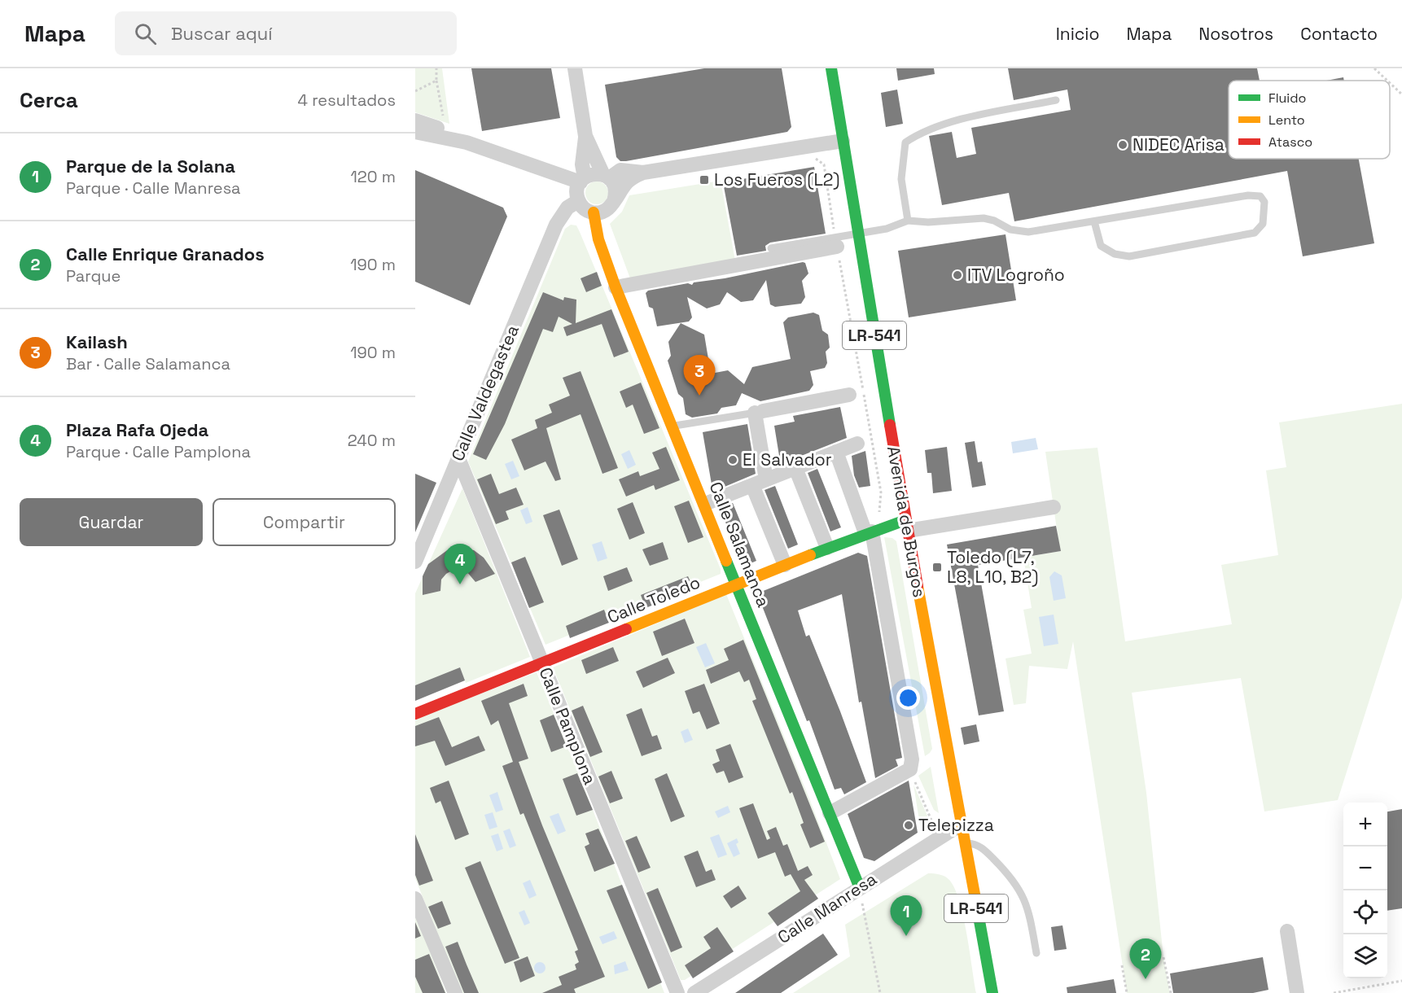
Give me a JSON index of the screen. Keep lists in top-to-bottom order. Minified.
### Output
{"streets":{"street":["LR-541","Calle Valdegastea","Avenida de Burgos","Calle Salamanca","Calle Toledo","Calle Pamplona","Calle Manresa"]},"crossings":[["Calle Valdegastea","Calle Salamanca"],["Calle Valdegastea","Calle Pamplona"],["Avenida de Burgos","Calle Toledo"],["Avenida de Burgos","Calle Manresa"],["Calle Salamanca","Calle Toledo"],["Calle Salamanca","Calle Manresa"],["Calle Toledo","Calle Pamplona"]],"places":{"other":["NIDEC Arisa","ITV Logroño","El Salvador","Telepizza"],"transit":["Los Fueros (L2)","Toledo (L7, L8, L10, B2)"]},"legend":["Fluido","Lento","Atasco"],"page":{"header":"Mapa","search":"Buscar aquí","nav":["Inicio","Mapa","Nosotros","Contacto"],"heading":["Cerca","4 resultados"],"list":[{"mark":"1","name":"Parque de la Solana","note":"Parque · Calle Manresa","value":"120 m"},{"mark":"2","name":"Calle Enrique Granados","note":"Parque","value":"190 m"},{"mark":"3","name":"Kailash","note":"Bar · Calle Salamanca","value":"190 m"},{"mark":"4","name":"Plaza Rafa Ojeda","note":"Parque · Calle Pamplona","value":"240 m"}],"pins":["3","4","1","2"],"buttons":["Guardar","Compartir"],"map_buttons":["+","−"]}}
